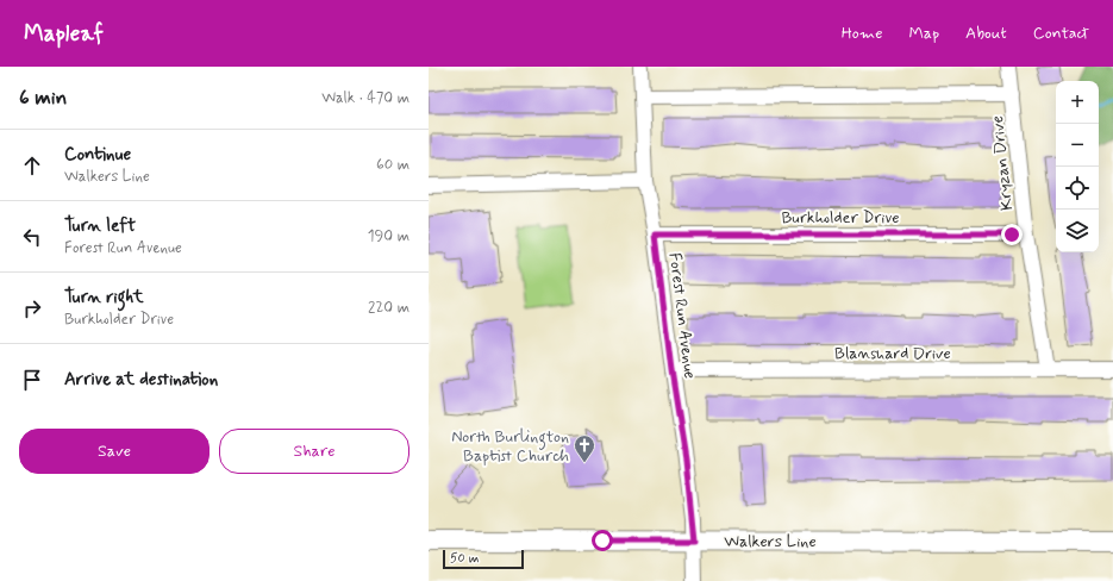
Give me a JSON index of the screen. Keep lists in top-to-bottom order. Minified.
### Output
{"streets":{"main road":["Walkers Line"],"street":["Kryzan Drive","Burkholder Drive","Forest Run Avenue","Blanshard Drive"]},"crossings":[["Kryzan Drive","Burkholder Drive"],["Kryzan Drive","Blanshard Drive"],["Burkholder Drive","Forest Run Avenue"],["Forest Run Avenue","Blanshard Drive"],["Forest Run Avenue","Walkers Line"]],"places":{"church":["North Burlington Baptist Church"]},"scale_bar":"50 m","page":{"header":"Mapleaf","nav":["Home","Map","About","Contact"],"heading":["6 min","Walk · 470 m"],"map_buttons":["+","−"],"list":[["Continue","Walkers Line","60 m"],["Turn left","Forest Run Avenue","190 m"],["Turn right","Burkholder Drive","220 m"],"Arrive at destination"],"buttons":["Save","Share"],"scale":"50 m"}}
